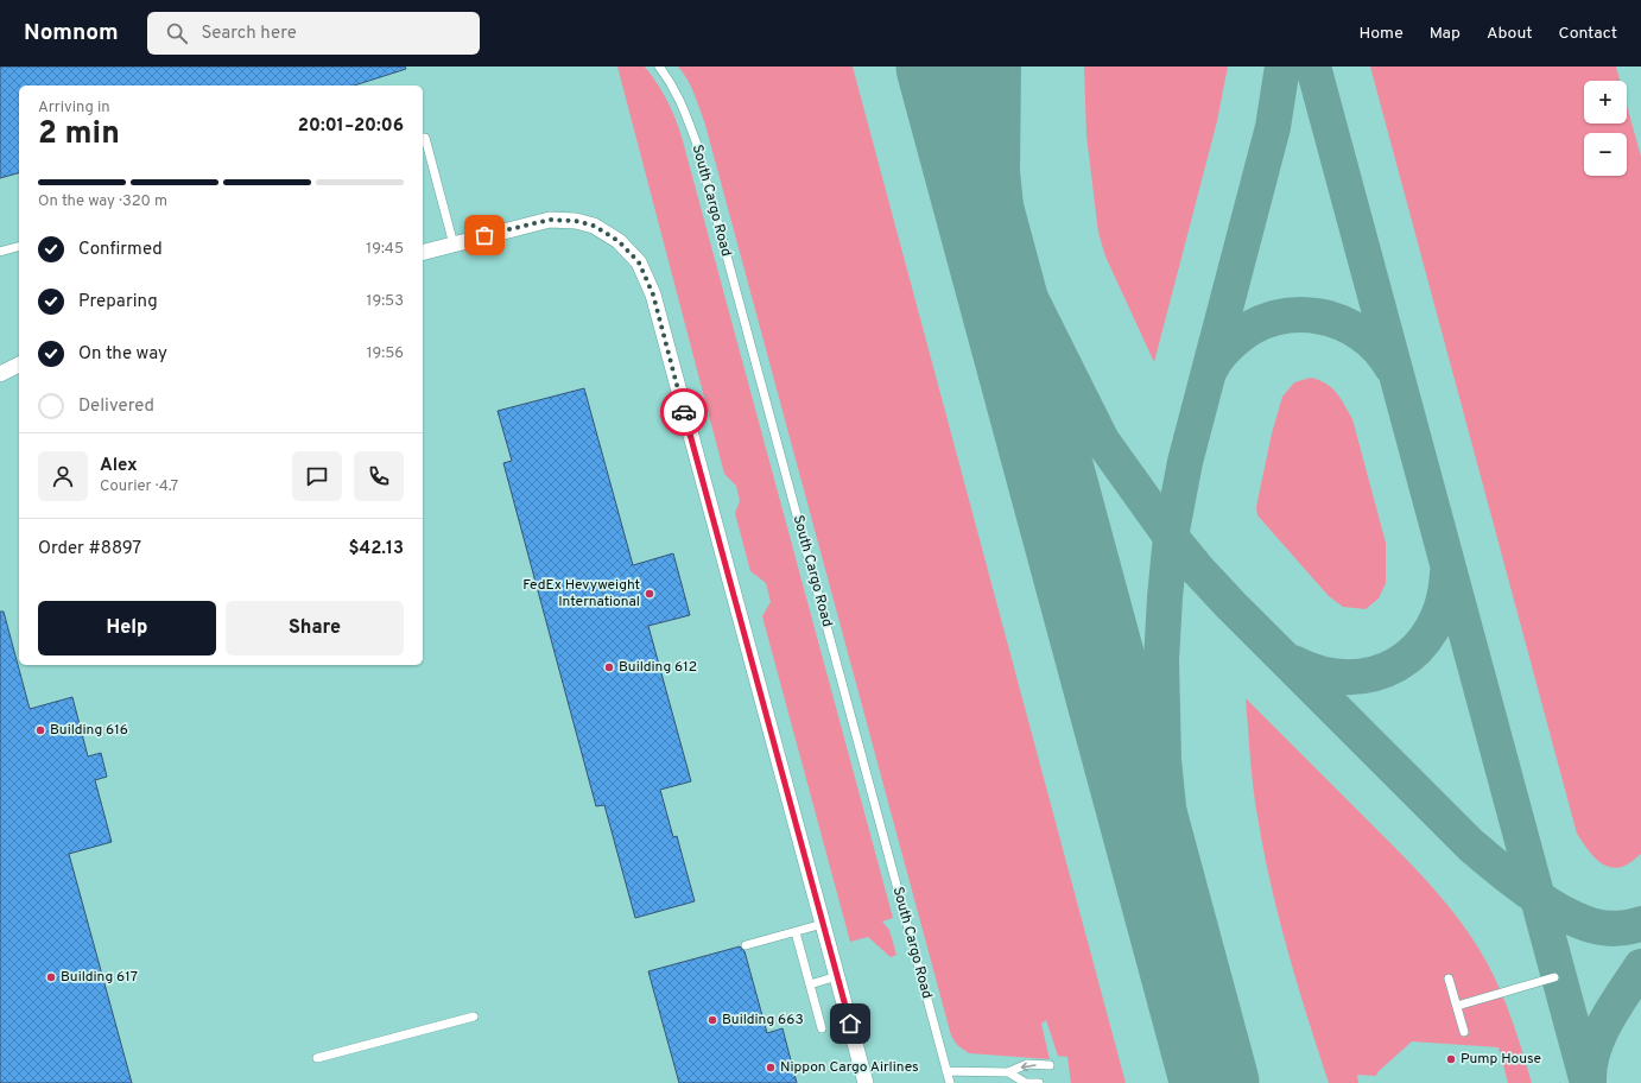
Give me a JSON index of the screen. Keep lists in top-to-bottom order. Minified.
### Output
{"streets":{"lane":["South Cargo Road"]},"places":["FedEx Hevyweight International","Building 612","Building 616","Building 617","Building 663","Pump House","Nippon Cargo Airlines"],"page":{"header":"Nomnom","search":"Search here","nav":["Home","Map","About","Contact"],"map_buttons":["+","−"],"heading":["2 min","Arriving in","20:01–20:06"],"panel":["Alex","Courier · 4.7","Order #8897","$42.13"],"bar":"On the way · 320 m","list":[["Confirmed","19:45"],["Preparing","19:53"],["On the way","19:56"],"Delivered"],"buttons":["Help","Share"]}}
